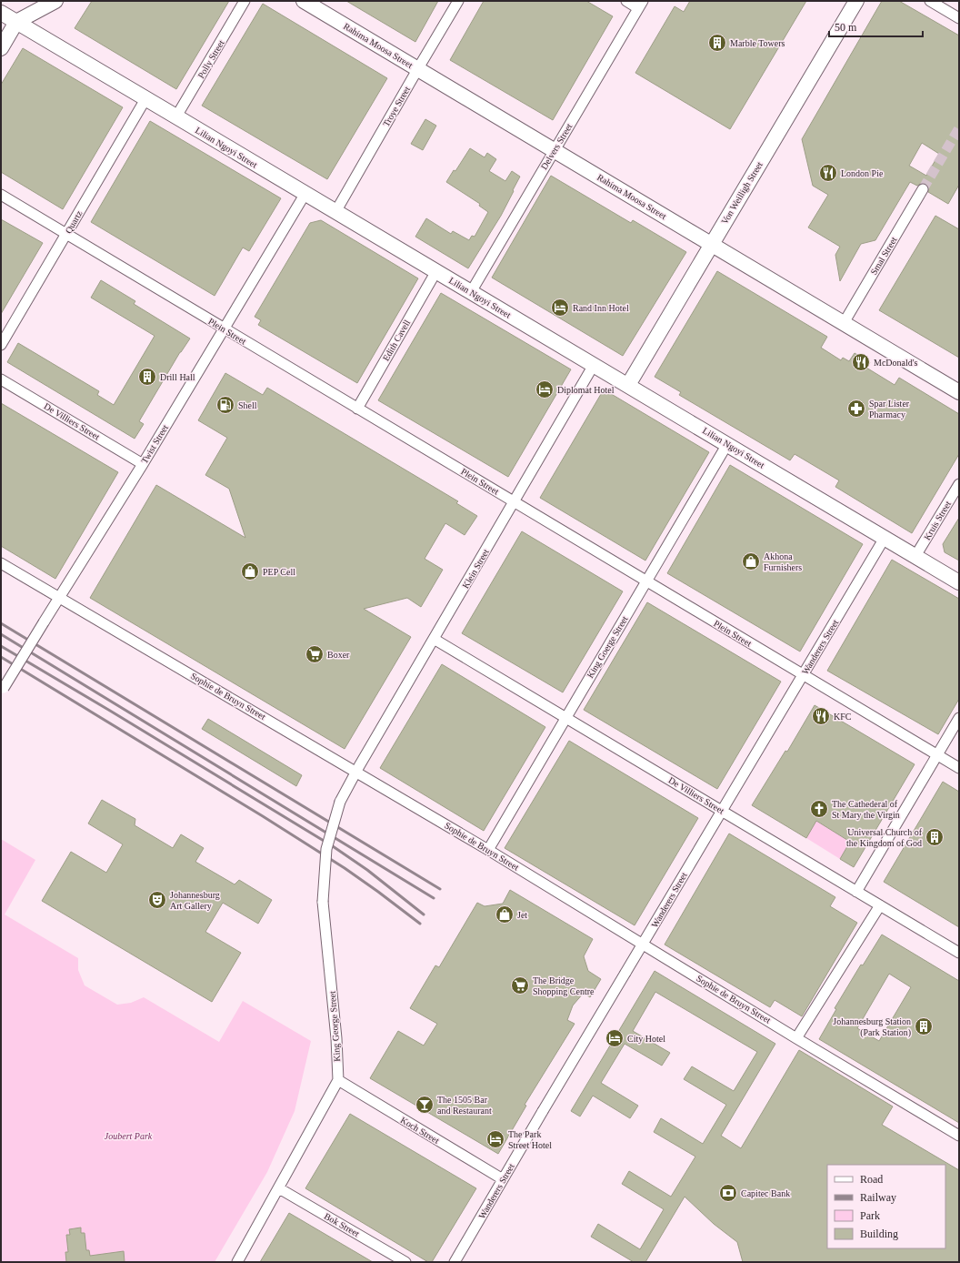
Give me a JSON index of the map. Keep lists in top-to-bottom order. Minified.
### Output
{"streets":{"street":["Rahima Moosa Street","Polly Street","Troye Street","Delvers Street","Lilian Ngoyi Street","Von Weilligh Street","Quartz","Smal Street","Plein Street","Edith Cavell","De Villiers Street","Twist Street","Kruis Street","Klein Street","King Goerge Street","Wanderers Street","Sophie de Bruyn Street","King George Street","Koch Street","Bok Street"]},"crossings":[["Rahima Moosa Street","Troye Street"],["Rahima Moosa Street","Delvers Street"],["Rahima Moosa Street","Von Weilligh Street"],["Rahima Moosa Street","Smal Street"],["Polly Street","Lilian Ngoyi Street"],["Troye Street","Lilian Ngoyi Street"],["Delvers Street","Lilian Ngoyi Street"],["Lilian Ngoyi Street","Von Weilligh Street"],["Lilian Ngoyi Street","Quartz"],["Lilian Ngoyi Street","Edith Cavell"],["Lilian Ngoyi Street","Twist Street"],["Lilian Ngoyi Street","Kruis Street"],["Lilian Ngoyi Street","Klein Street"],["Lilian Ngoyi Street","King Goerge Street"],["Lilian Ngoyi Street","Wanderers Street"],["Quartz","Plein Street"],["Plein Street","Edith Cavell"],["Plein Street","Twist Street"],["Plein Street","Klein Street"],["Plein Street","King Goerge Street"],["Plein Street","Wanderers Street"],["De Villiers Street","Twist Street"],["De Villiers Street","Klein Street"],["De Villiers Street","King Goerge Street"],["De Villiers Street","Wanderers Street"],["Twist Street","Sophie de Bruyn Street"],["Klein Street","Sophie de Bruyn Street"],["Klein Street","King George Street"],["King Goerge Street","Sophie de Bruyn Street"],["Wanderers Street","Sophie de Bruyn Street"],["Wanderers Street","Koch Street"],["Sophie de Bruyn Street","King George Street"],["King George Street","Koch Street"]],"parks":["Joubert Park"],"places":{"building":["Marble Towers","Drill Hall","Universal Church of the Kingdom of God","Johannesburg Station (Park Station)"],"restaurant":["London Pie","McDonald's","KFC"],"hotel":["Rand Inn Hotel","Diplomat Hotel","City Hotel","The Park Street Hotel"],"fuel station":["Shell"],"pharmacy":["Spar Lister Pharmacy"],"shop":["Akhona Furnishers","PEP Cell","Jet"],"supermarket":["Boxer","The Bridge Shopping Centre"],"church":["The Cathederal of St Mary the Virgin"],"theatre":["Johannesburg Art Gallery"],"bar":["The 1505 Bar and Restaurant"],"bank":["Capitec Bank"]},"legend":["Road","Railway","Park","Building"],"scale_bar":"50 m"}
